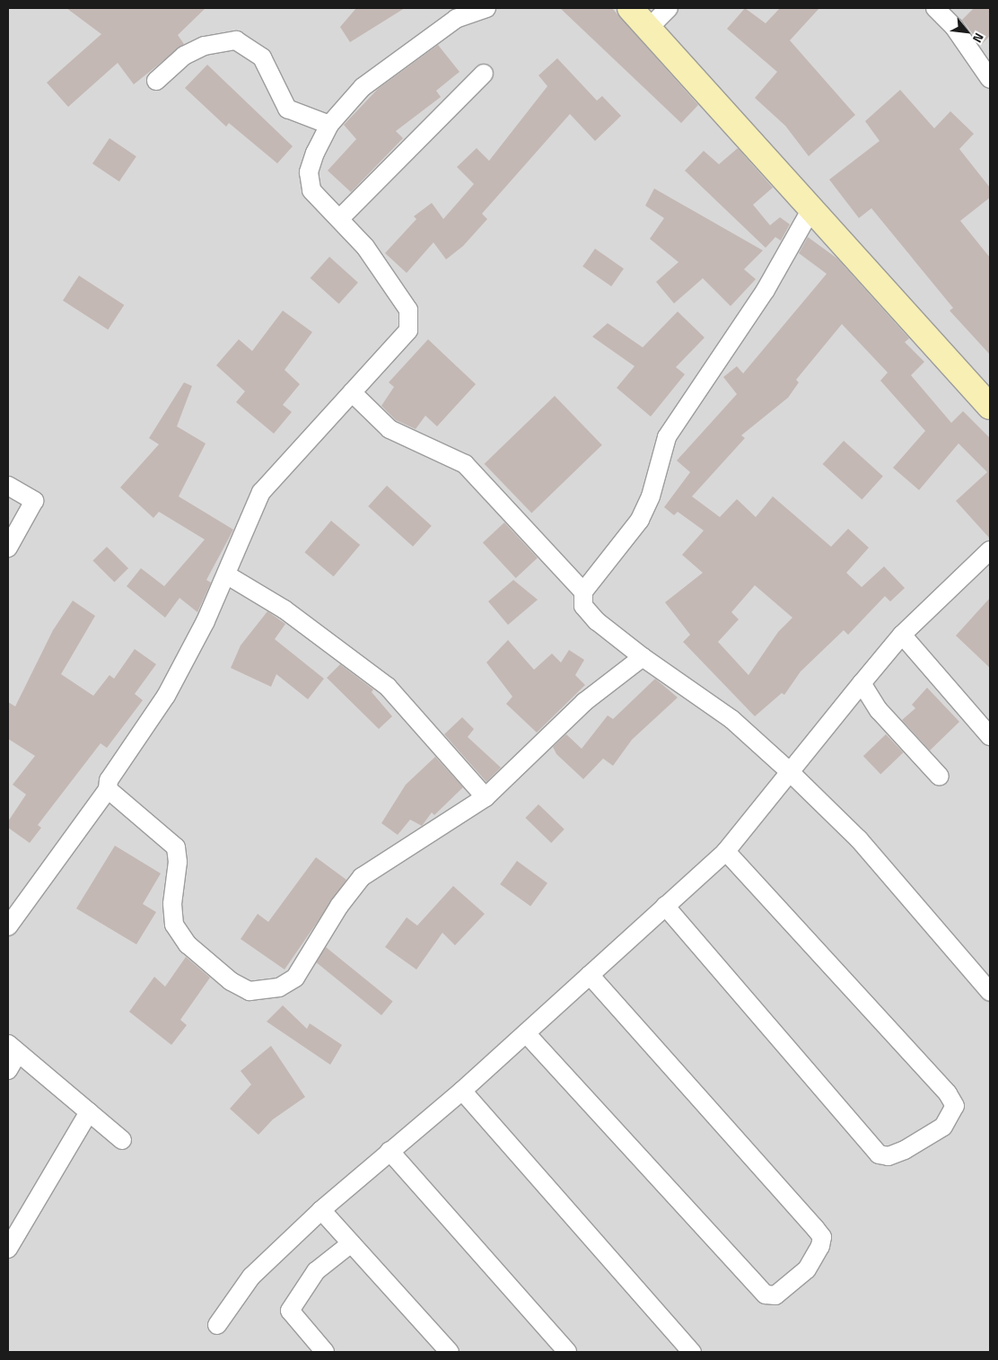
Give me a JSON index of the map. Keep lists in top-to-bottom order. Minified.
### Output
{"north":"bottom right"}
